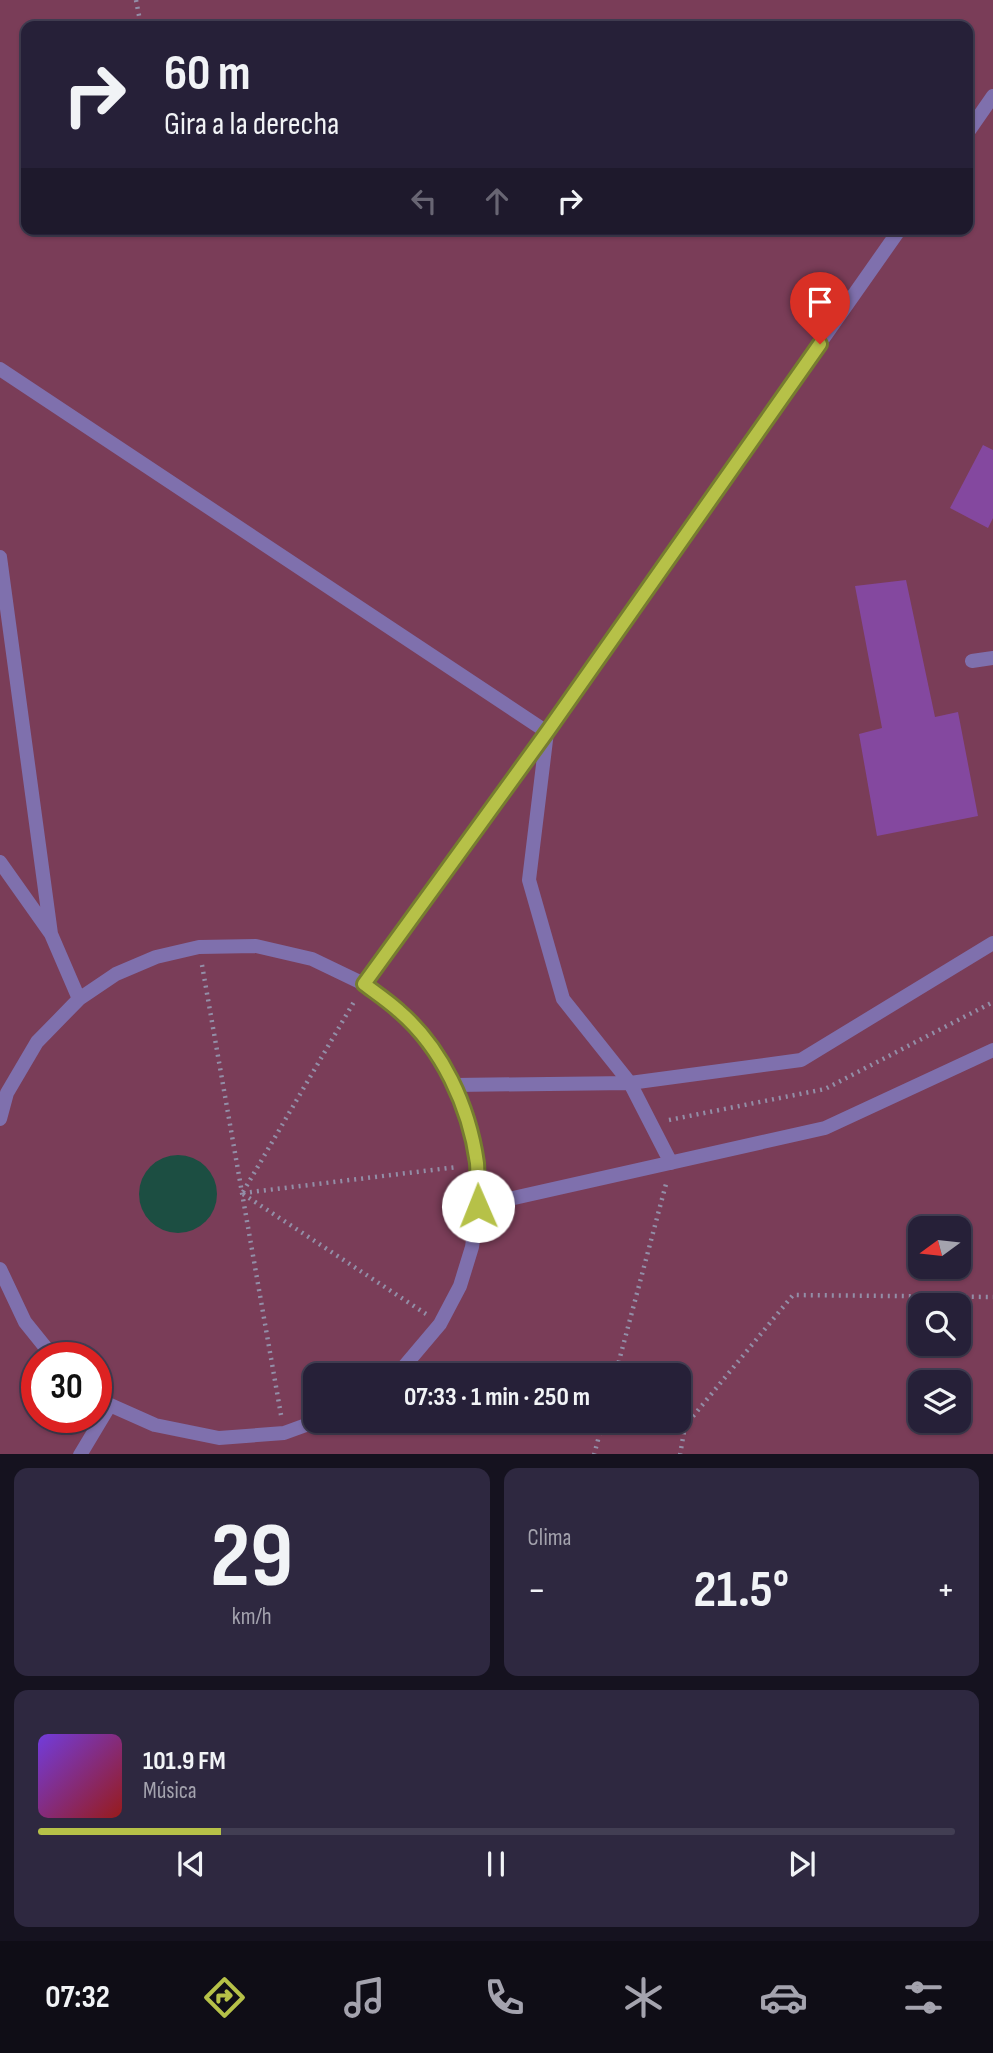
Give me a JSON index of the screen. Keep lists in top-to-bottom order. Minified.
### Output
{"north":"left","page":{"turn":["60 m","Gira a la derecha"],"limit":"30","trip":"07:33 · 1 min · 250 m","tile":[["29","km/h"],"Clima"],"heat":["−","21.5°","+"],"song":["101.9 FM","Música"],"tabs":"07:32"}}
